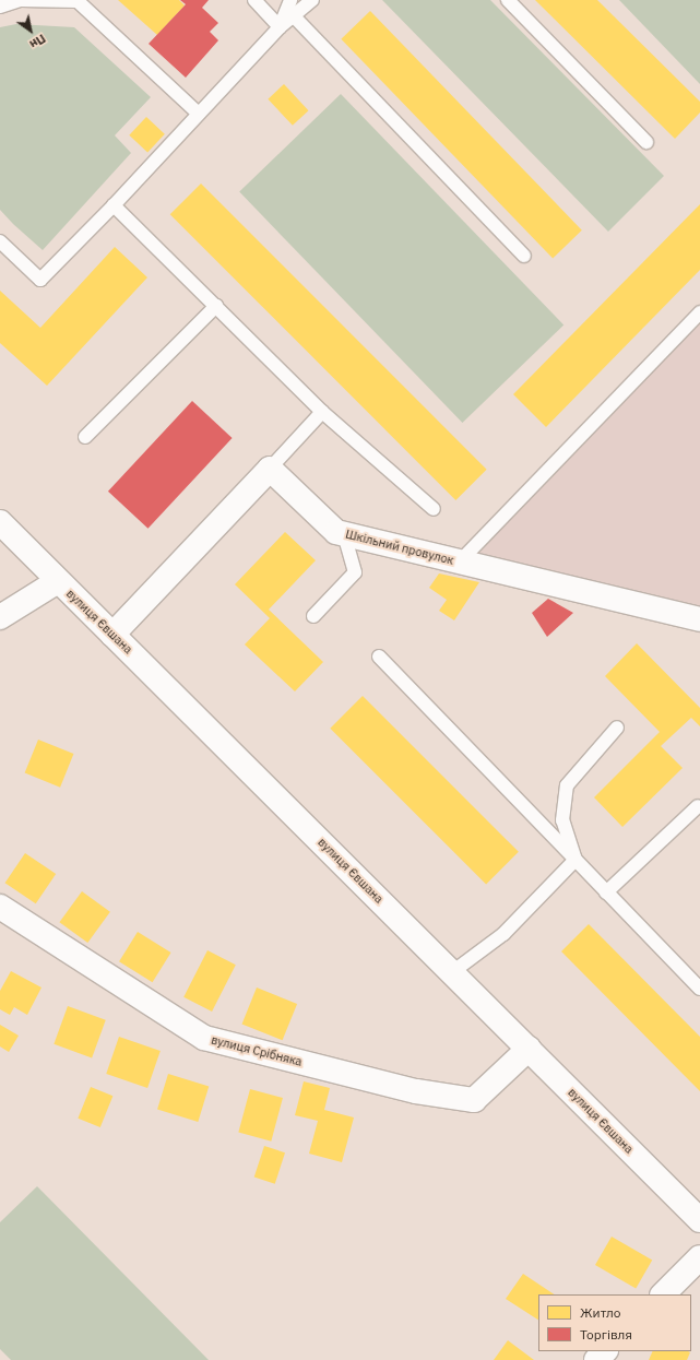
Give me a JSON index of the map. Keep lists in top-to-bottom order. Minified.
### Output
{"streets":{"street":["Шкільний провулок","вулиця Євшана","вулиця Срібняка"]},"crossings":[["вулиця Євшана","вулиця Срібняка"]],"legend":["Житло","Торгівля"],"north":"bottom right"}
